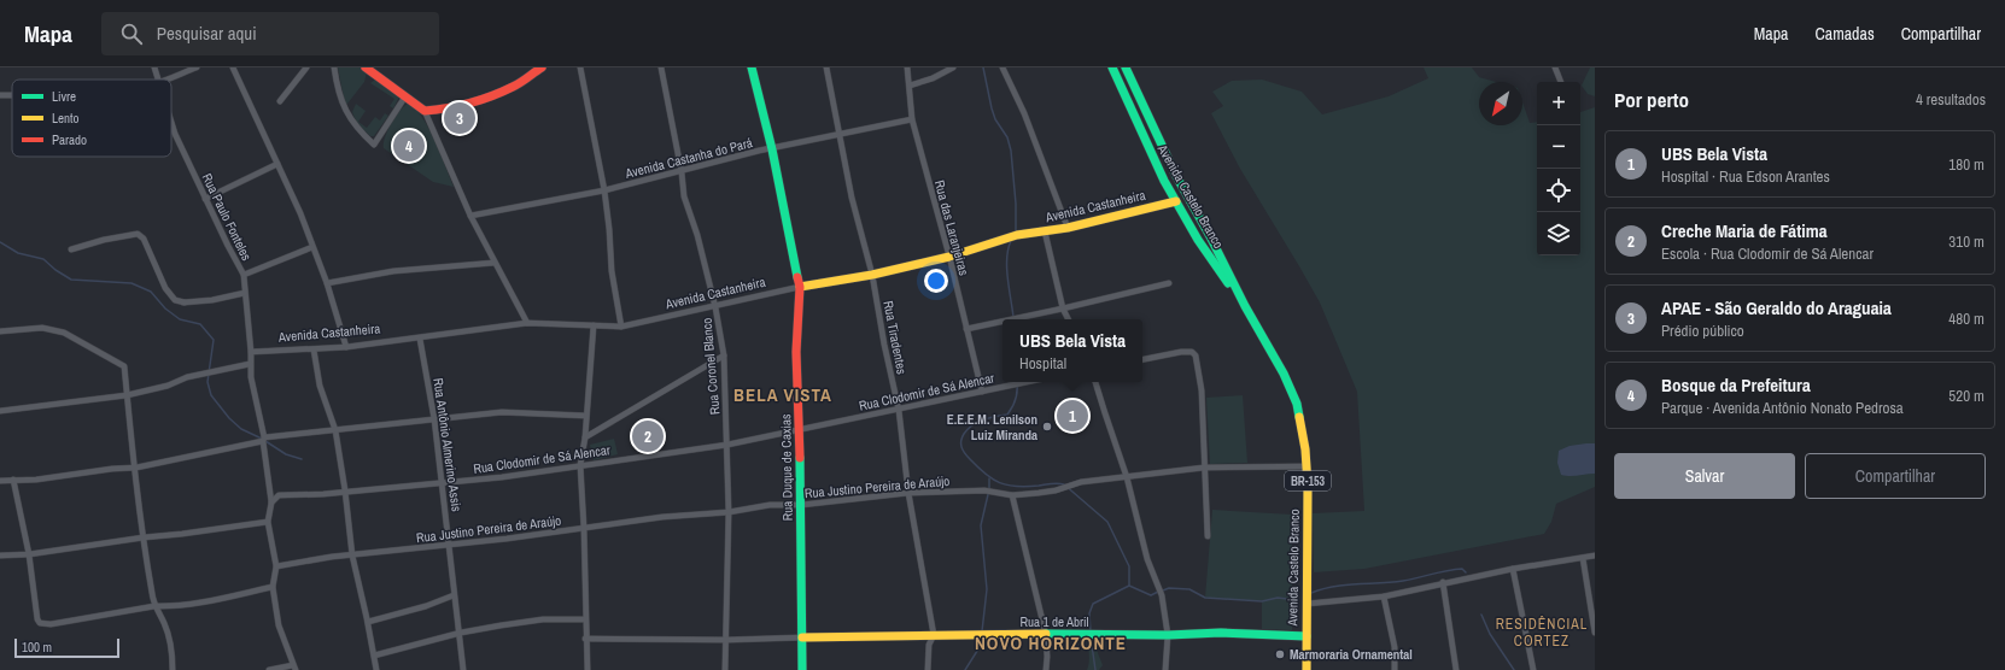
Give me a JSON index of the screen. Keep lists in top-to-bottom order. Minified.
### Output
{"streets":{"street":["Avenida Castanha do Pará","Avenida Castelo Branco","Avenida Castanheira","Rua Paulo Fonteles","Rua das Laranjeiras","Rua Tiradentes","Rua Coronel Blanco","Rua Clodomir de Sá Alencar","Rua Antônio Almerino Assis","Rua Duque de Caxias","BR-153","Rua Justino Pereira de Araújo","Rua 1 de Abril"]},"crossings":[["Avenida Castanha do Pará","Rua das Laranjeiras"],["Avenida Castanha do Pará","Rua Tiradentes"],["Avenida Castanha do Pará","Rua Coronel Blanco"],["Avenida Castanha do Pará","Rua Duque de Caxias"],["Avenida Castelo Branco","Avenida Castanheira"],["Avenida Castelo Branco","Rua Justino Pereira de Araújo"],["Avenida Castelo Branco","Rua 1 de Abril"],["Avenida Castanheira","Rua Paulo Fonteles"],["Avenida Castanheira","Rua das Laranjeiras"],["Avenida Castanheira","Rua Tiradentes"],["Avenida Castanheira","Rua Coronel Blanco"],["Avenida Castanheira","Rua Antônio Almerino Assis"],["Avenida Castanheira","Rua Duque de Caxias"],["Rua Paulo Fonteles","Rua Clodomir de Sá Alencar"],["Rua das Laranjeiras","Rua Clodomir de Sá Alencar"],["Rua Tiradentes","Rua Clodomir de Sá Alencar"],["Rua Tiradentes","Rua Justino Pereira de Araújo"],["Rua Tiradentes","Rua 1 de Abril"],["Rua Coronel Blanco","Rua Clodomir de Sá Alencar"],["Rua Coronel Blanco","Rua Justino Pereira de Araújo"],["Rua Clodomir de Sá Alencar","Rua Antônio Almerino Assis"],["Rua Clodomir de Sá Alencar","Rua Duque de Caxias"],["Rua Antônio Almerino Assis","Rua Justino Pereira de Araújo"],["Rua Duque de Caxias","Rua Justino Pereira de Araújo"],["Rua Duque de Caxias","Rua 1 de Abril"]],"districts":["BELA VISTA","RESIDÊNCIAL CORTEZ","NOVO HORIZONTE"],"places":["E.E.E.M. Lenilson Luiz Miranda","Marmoraria Ornamental"],"legend":["Livre","Lento","Parado"],"scale_bar":"100 m","north":"bottom left","page":{"header":"Mapa","search":"Pesquisar aqui","nav":["Mapa","Camadas","Compartilhar"],"heading":["Por perto","4 resultados"],"map_buttons":["+","−"],"pins":["3","4","1","2"],"list":[{"mark":"1","name":"UBS Bela Vista","note":"Hospital · Rua Edson Arantes","value":"180 m"},{"mark":"2","name":"Creche Maria de Fátima","note":"Escola · Rua Clodomir de Sá Alencar","value":"310 m"},{"mark":"3","name":"APAE - São Geraldo do Araguaia","note":"Prédio público","value":"480 m"},{"mark":"4","name":"Bosque da Prefeitura","note":"Parque · Avenida Antônio Nonato Pedrosa","value":"520 m"}],"popup":["UBS Bela Vista","Hospital"],"buttons":["Salvar","Compartilhar"],"scale":"100 m"}}
